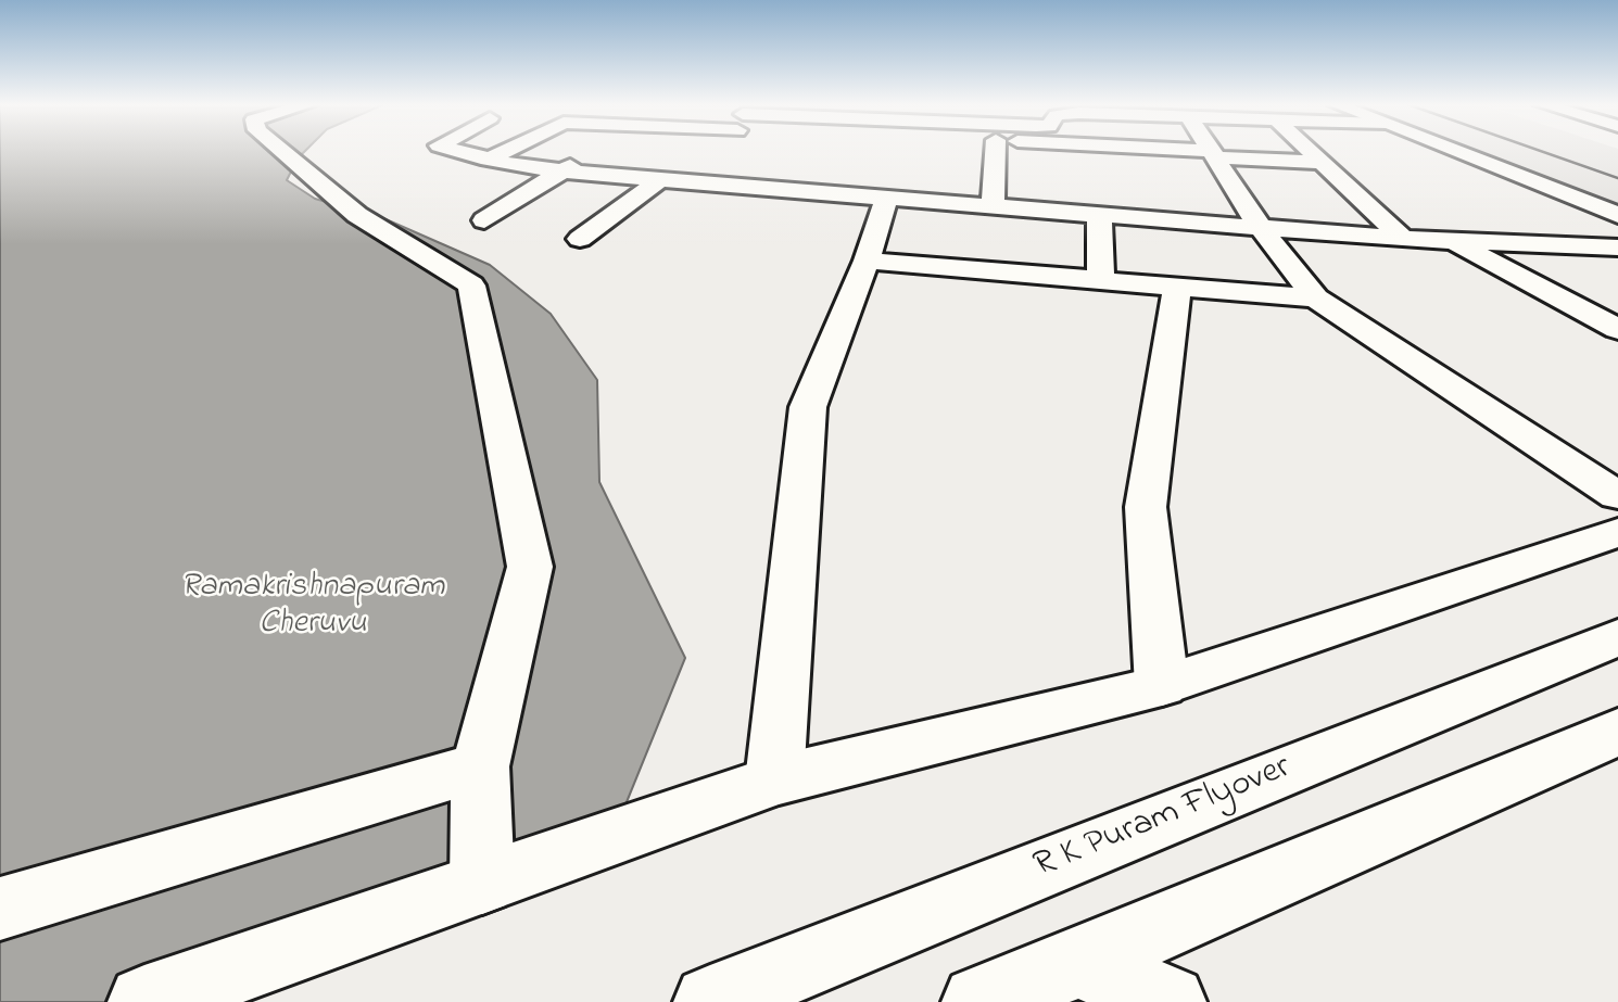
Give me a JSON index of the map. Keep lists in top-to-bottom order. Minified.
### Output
{"streets":{"street":["R K Puram Flyover"]},"water":["Ramakrishnapuram Cheruvu"]}
